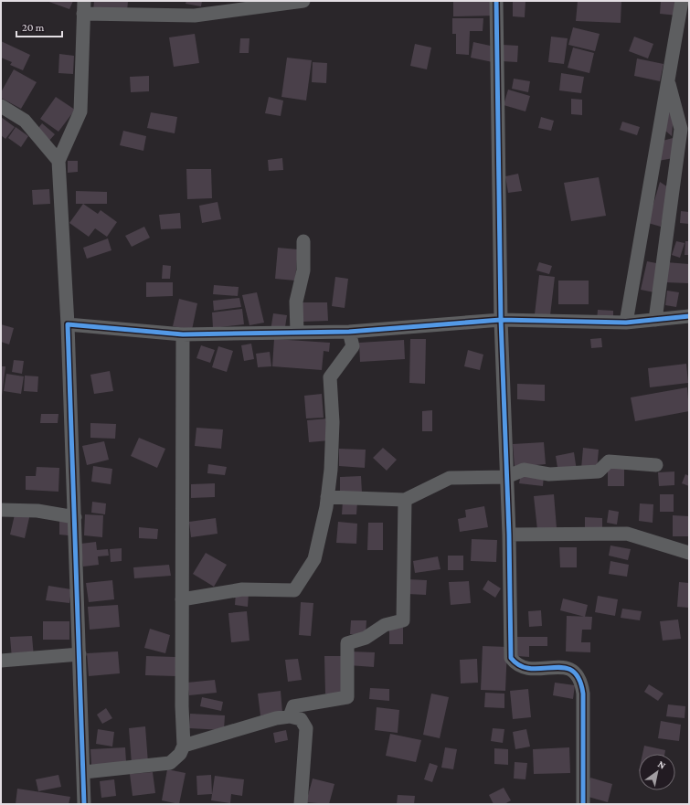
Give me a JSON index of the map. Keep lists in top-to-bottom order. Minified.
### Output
{"scale_bar":"20 m","north":"top right"}
